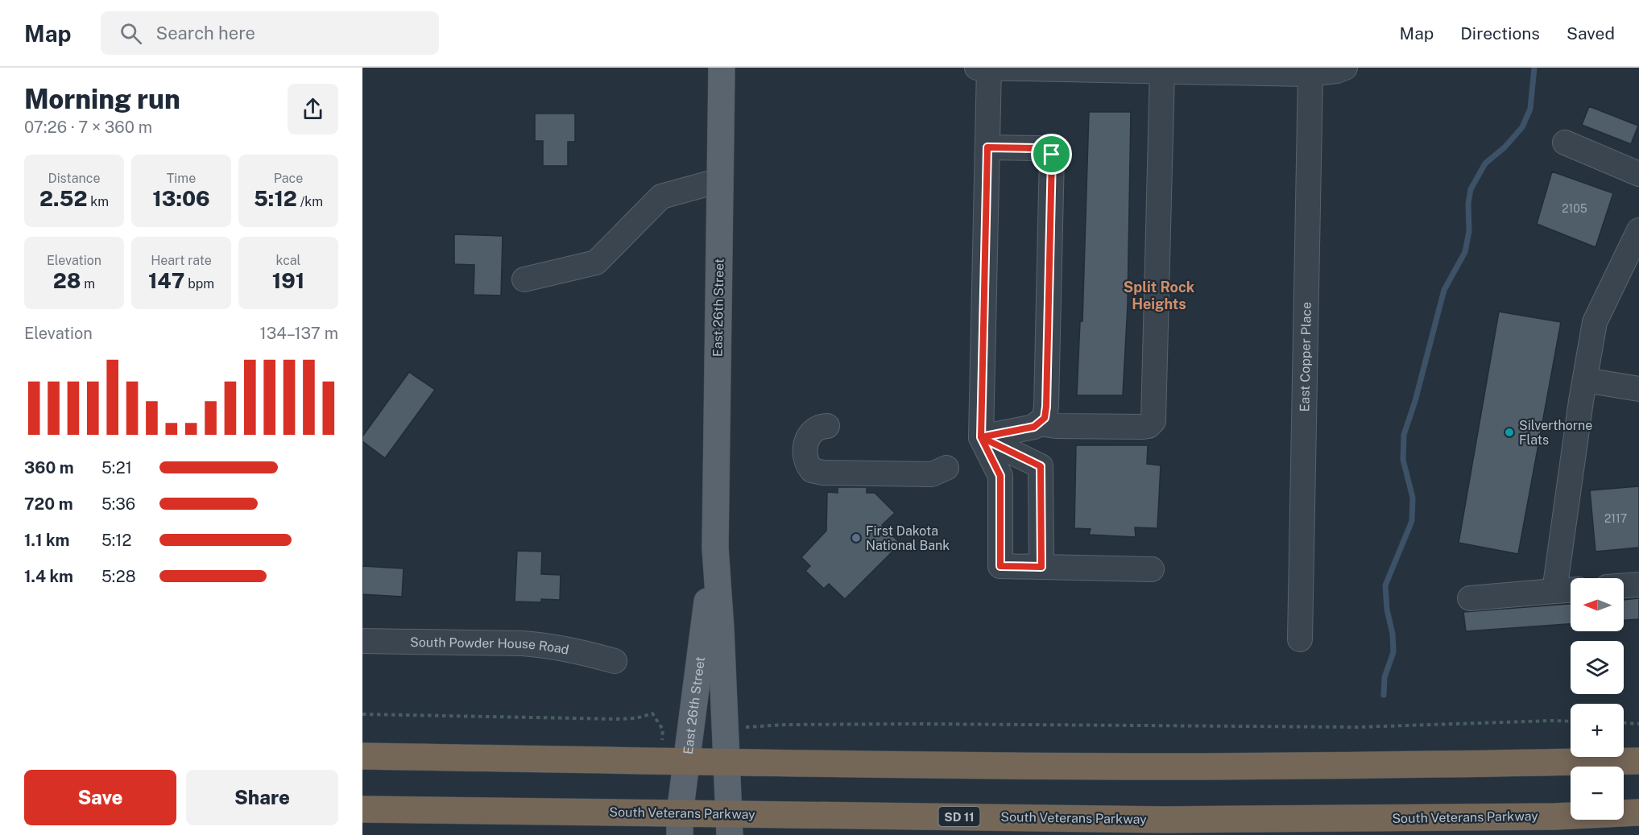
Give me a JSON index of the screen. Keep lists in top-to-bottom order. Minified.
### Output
{"streets":{"highway":["South Veterans Parkway","SD 11"],"main road":["East 26th Street"],"street":["East Copper Place","South Powder House Road"]},"crossings":[["East 26th Street","South Veterans Parkway"]],"districts":["Split Rock Heights"],"places":["Silverthorne Flats","First Dakota National Bank"],"house_numbers":["2105","2117"],"north":"left","page":{"header":"Map","search":"Search here","nav":["Map","Directions","Saved"],"heading":["Morning run","07:26 · 7 × 360 m"],"stats":[["Distance","2.52 km"],["Time","13:06"],["Pace","5:12 /km"],["Elevation","28 m"],["Heart rate","147 bpm"],["kcal","191"]],"chart":["Elevation","134–137 m"],"list":[{"name":"360 m","note":"5:21"},{"name":"720 m","note":"5:36"},{"name":"1.1 km","note":"5:12"},{"name":"1.4 km","note":"5:28"}],"map_buttons":["+","−"],"buttons":["Save","Share"]}}
